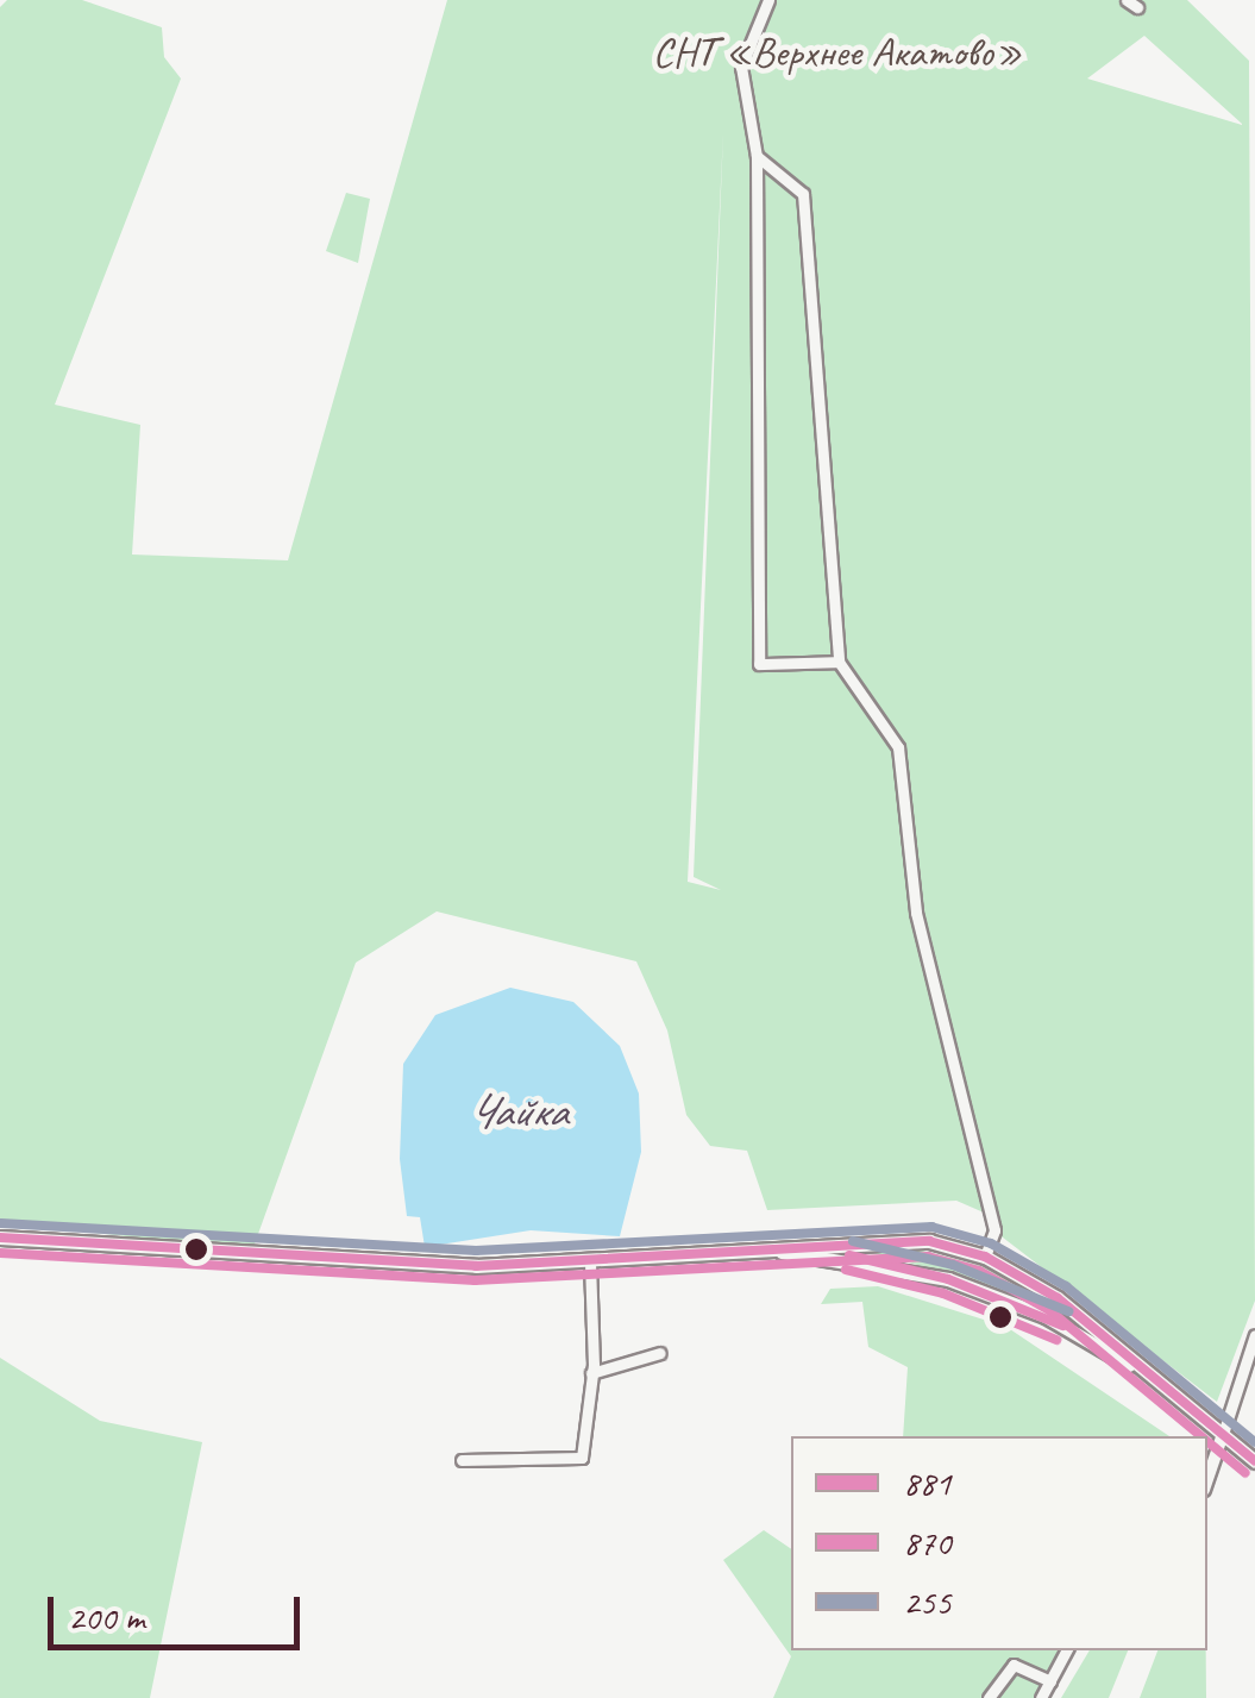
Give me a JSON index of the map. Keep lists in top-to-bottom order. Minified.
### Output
{"water":["Чайка"],"parks":["СНТ «Верхнее Акатово»"],"lines":["transit line 255","transit line 881","transit line 870"],"legend":["881","870","255"],"scale_bar":"200 m"}
